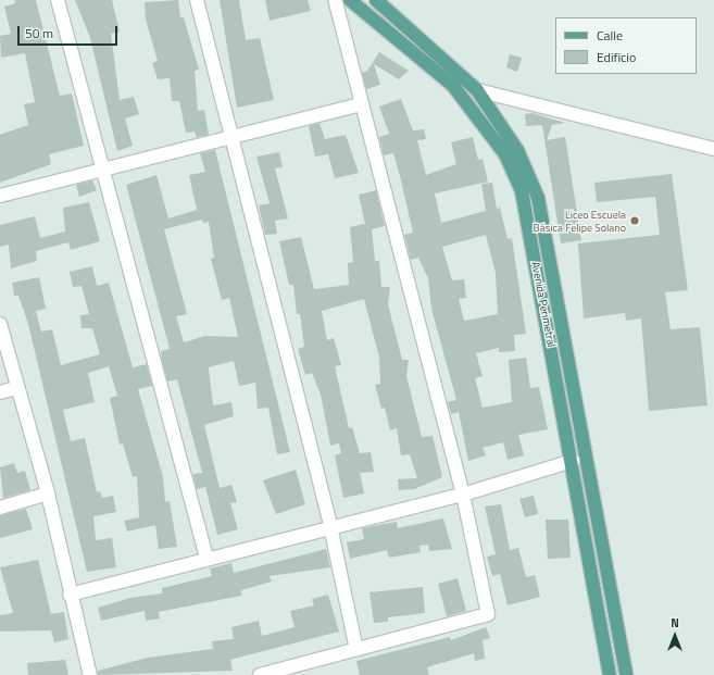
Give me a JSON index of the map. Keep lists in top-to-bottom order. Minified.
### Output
{"streets":{"main road":["Avenida Perimetral"]},"places":["Liceo Escuela Básica Felipe Solano"],"legend":["Calle","Edificio"],"scale_bar":"50 m","north":"top"}
